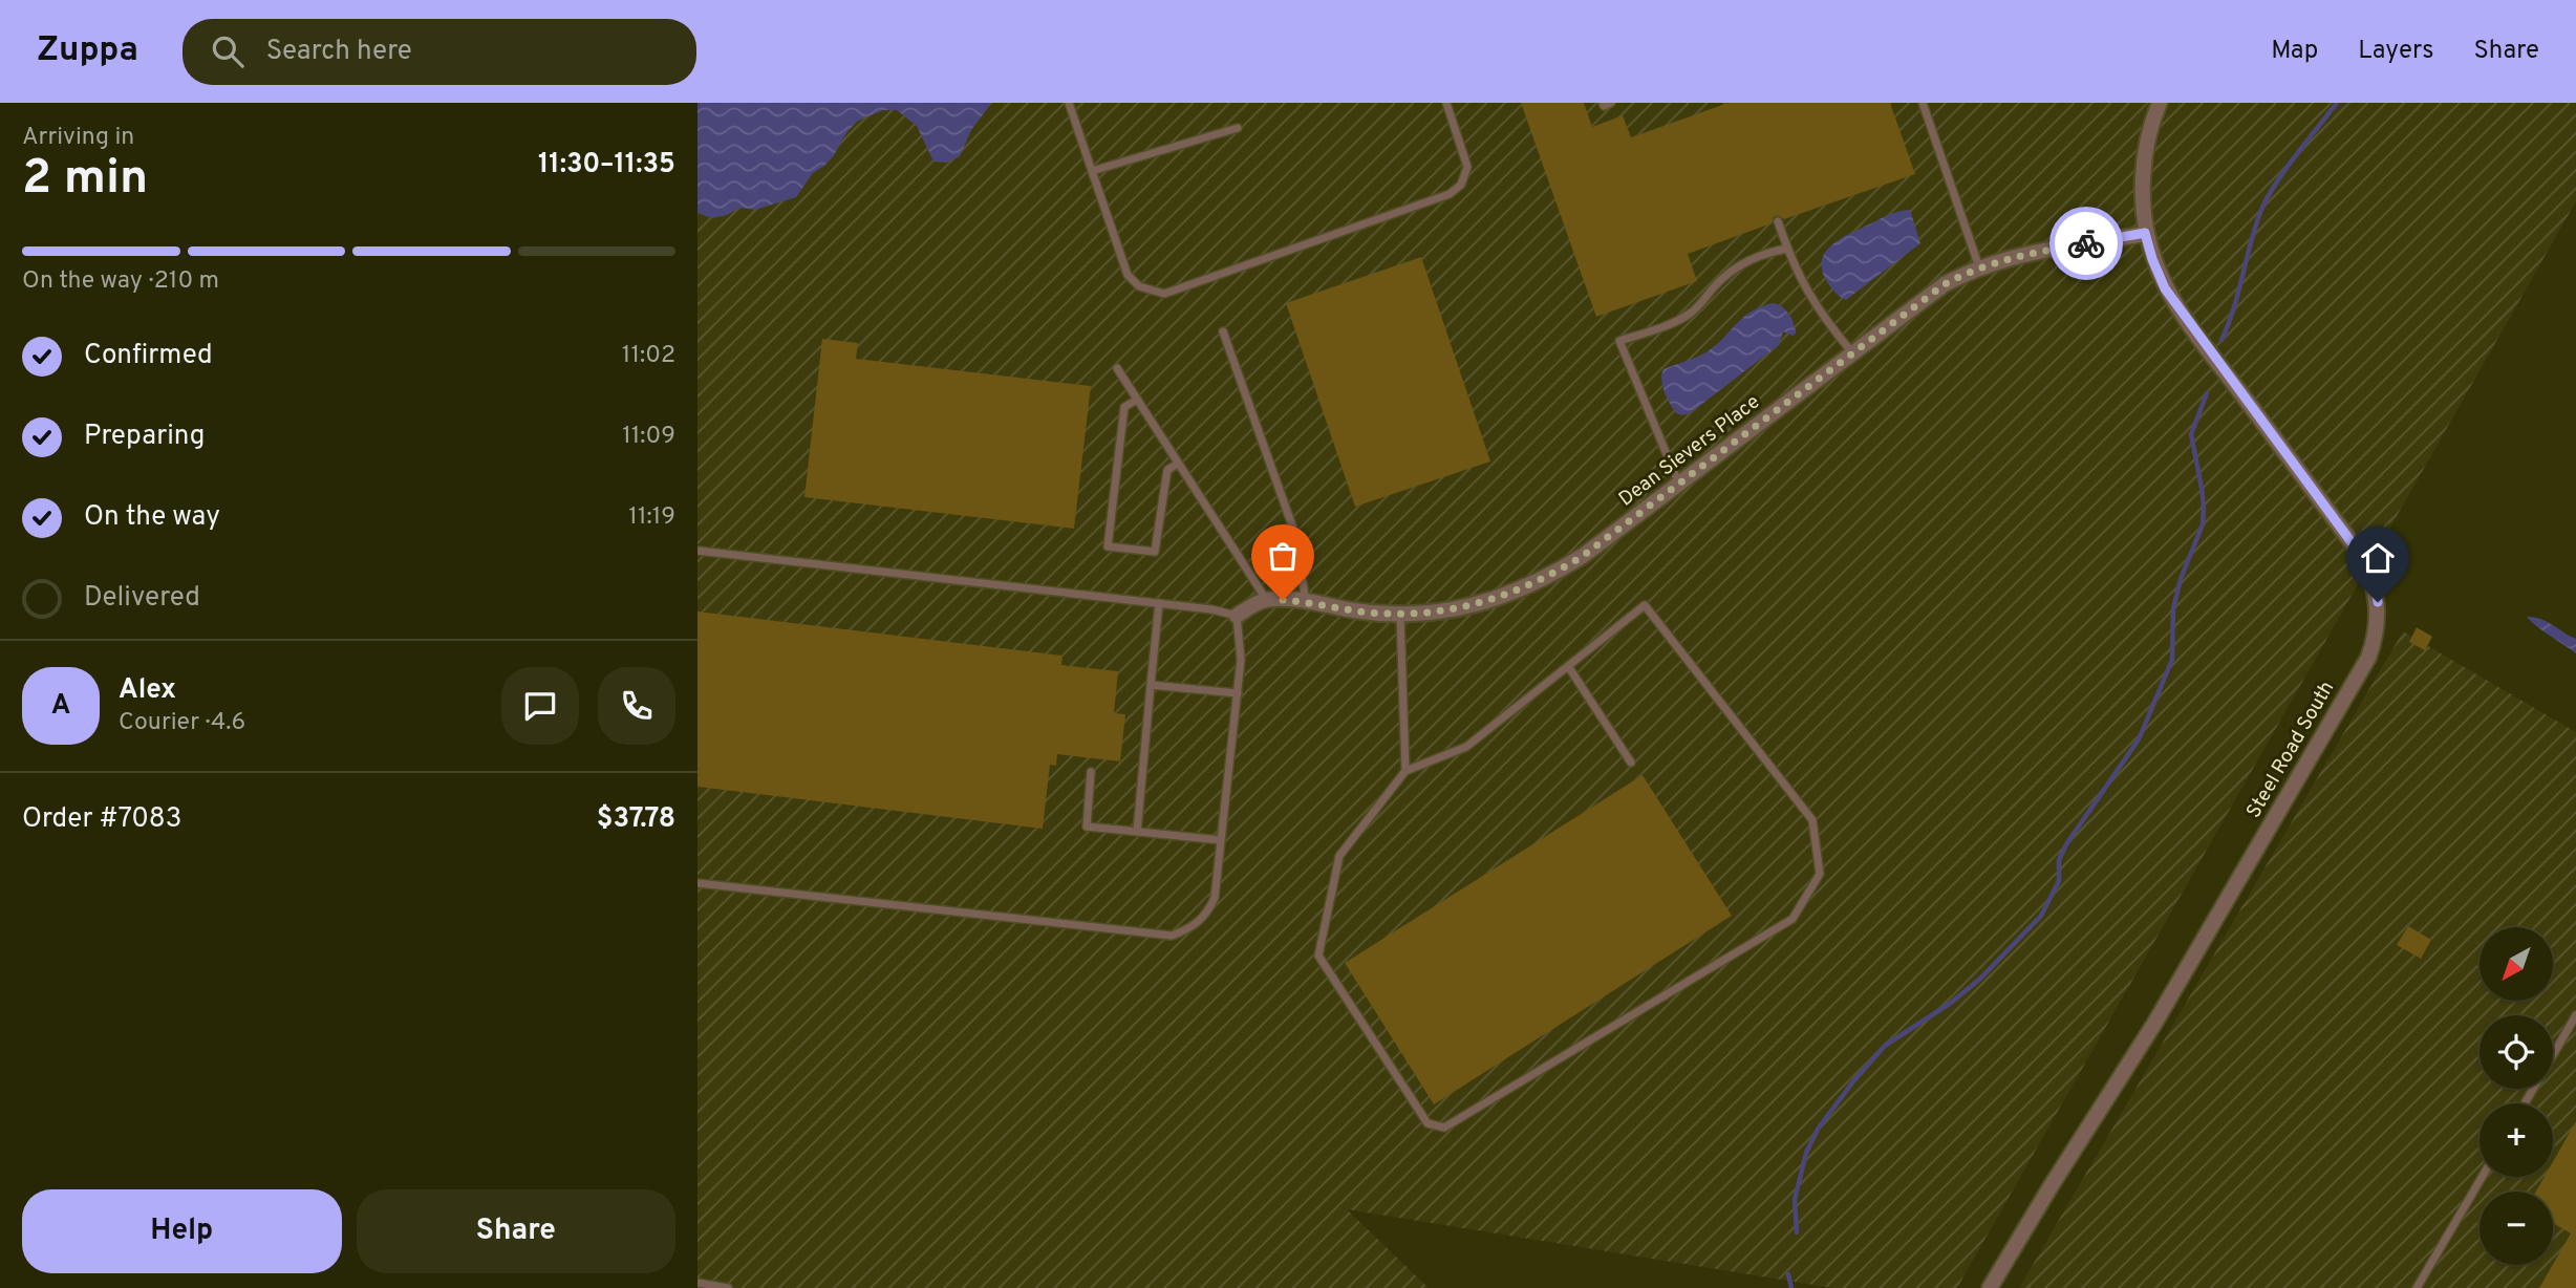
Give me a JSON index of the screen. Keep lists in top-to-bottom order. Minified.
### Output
{"streets":{"street":["Dean Sievers Place","Steel Road South"]},"crossings":[["Dean Sievers Place","Steel Road South"]],"north":"bottom left","page":{"header":"Zuppa","search":"Search here","nav":["Map","Layers","Share"],"heading":["2 min","Arriving in","11:30–11:35"],"panel":["Alex","Courier · 4.6","Order #7083","$37.78"],"bar":"On the way · 210 m","list":[["Confirmed","11:02"],["Preparing","11:09"],["On the way","11:19"],"Delivered"],"round":"A","map_buttons":["+","−"],"buttons":["Help","Share"]}}
